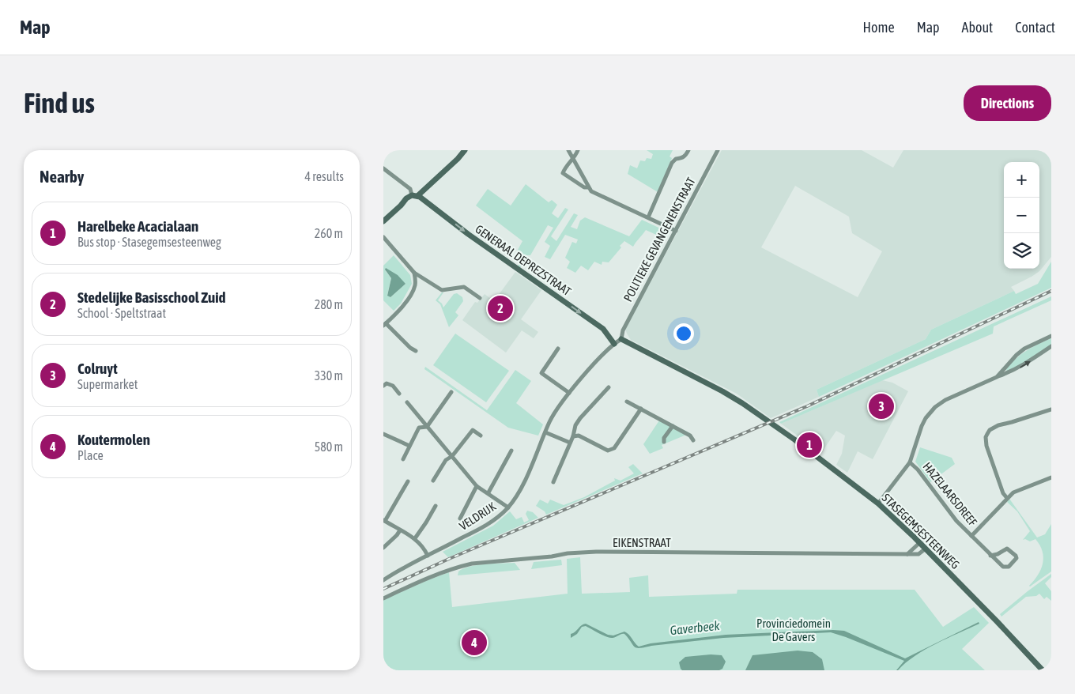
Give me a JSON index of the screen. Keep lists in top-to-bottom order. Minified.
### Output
{"streets":{"street":["POLITIEKE GEVANGENENSTRAAT","GENERAAL DEPREZSTRAAT","HAZELAARSDREEF","VELDRIJK","STASEGEMSESTEENWEG","EIKENSTRAAT"]},"crossings":[["POLITIEKE GEVANGENENSTRAAT","VELDRIJK"],["POLITIEKE GEVANGENENSTRAAT","STASEGEMSESTEENWEG"],["GENERAAL DEPREZSTRAAT","VELDRIJK"],["VELDRIJK","STASEGEMSESTEENWEG"],["STASEGEMSESTEENWEG","EIKENSTRAAT"]],"one_way":["GENERAAL DEPREZSTRAAT"],"water":["Gaverbeek"],"parks":["Provinciedomein De Gavers"],"page":{"header":"Map","nav":["Home","Map","About","Contact"],"buttons":"Directions","title":"Find us","heading":["Nearby","4 results"],"map_buttons":["+","−"],"list":[{"mark":"1","name":"Harelbeke Acacialaan","note":"Bus stop · Stasegemsesteenweg","value":"260 m"},{"mark":"2","name":"Stedelijke Basisschool Zuid","note":"School · Speltstraat","value":"280 m"},{"mark":"3","name":"Colruyt","note":"Supermarket","value":"330 m"},{"mark":"4","name":"Koutermolen","note":"Place","value":"580 m"}],"pins":["2","3","1","4"]}}
